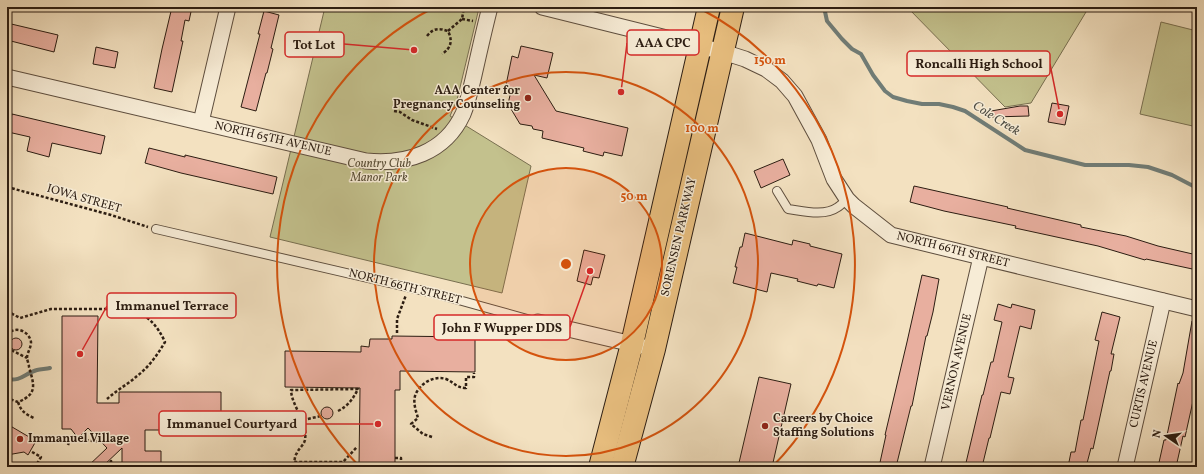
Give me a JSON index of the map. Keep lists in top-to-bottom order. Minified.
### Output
{"streets":{"main road":["SORENSEN PARKWAY"],"street":["NORTH 65TH AVENUE","NORTH 66TH STREET","VERNON AVENUE","CURTIS AVENUE"],"path":["IOWA STREET"]},"crossings":[["IOWA STREET","NORTH 66TH STREET"],["SORENSEN PARKWAY","NORTH 66TH STREET"],["NORTH 66TH STREET","VERNON AVENUE"],["NORTH 66TH STREET","CURTIS AVENUE"]],"water":["Cole Creek"],"parks":["Country Club Manor Park"],"places":["Tot Lot","AAA CPC","AAA Center for Pregnancy Counseling","Roncalli High School","John F Wupper DDS","Immanuel Terrace","Immanuel Courtyard","Careers by Choice Staffing Solutions","Immanuel Village"],"north":"left","rings":["150 m","100 m","50 m"]}
